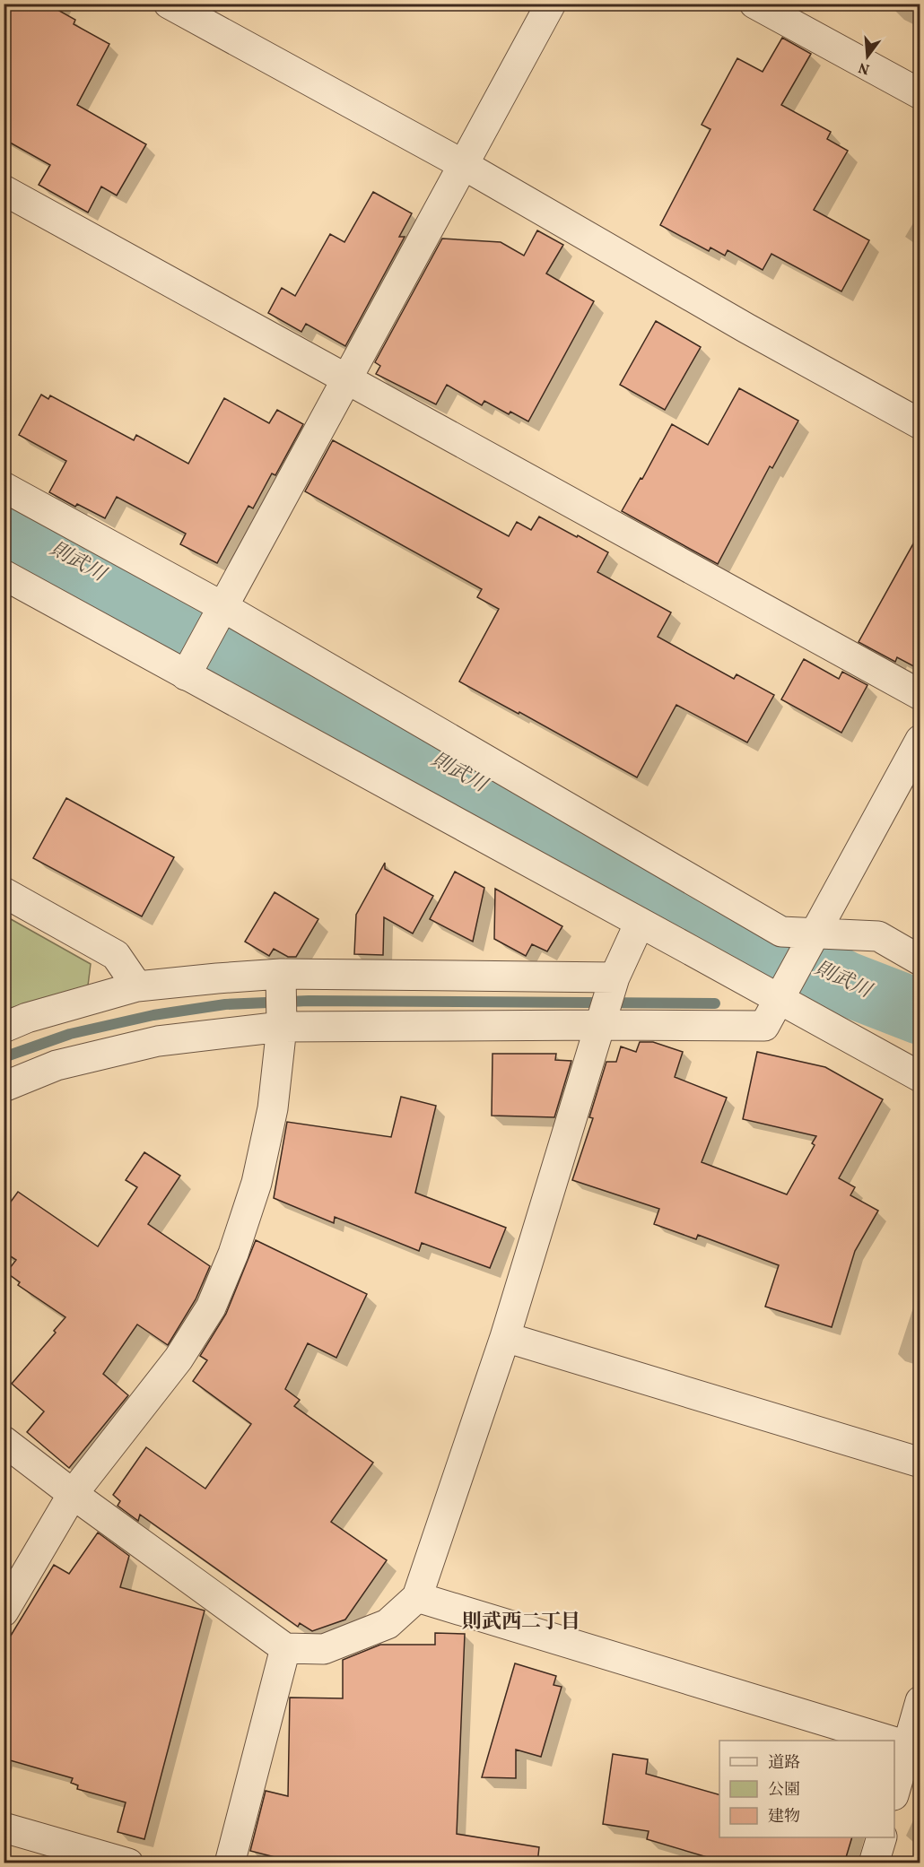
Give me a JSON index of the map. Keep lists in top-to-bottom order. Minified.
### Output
{"districts":["則武西二丁目"],"water":["則武川"],"legend":["道路","公園","建物"],"north":"bottom"}
